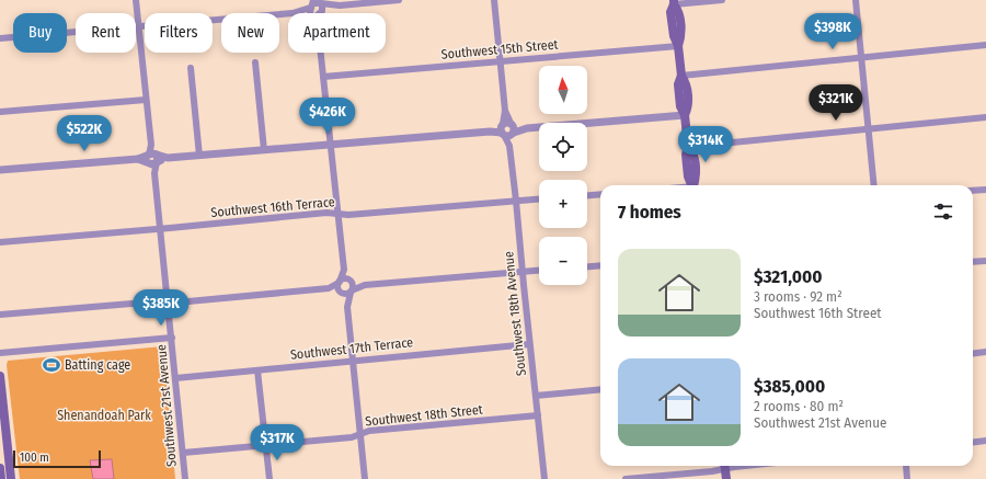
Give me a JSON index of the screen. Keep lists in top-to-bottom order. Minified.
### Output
{"streets":{"street":["Southwest 15th Street","Southwest 16th Terrace","Southwest 18th Avenue","Southwest 17th Terrace","Southwest 21st Avenue","Southwest 18th Street"]},"crossings":[["Southwest 16th Terrace","Southwest 18th Avenue"],["Southwest 16th Terrace","Southwest 21st Avenue"],["Southwest 18th Avenue","Southwest 17th Terrace"],["Southwest 18th Avenue","Southwest 18th Street"],["Southwest 17th Terrace","Southwest 21st Avenue"],["Southwest 21st Avenue","Southwest 18th Street"]],"parks":["Shenandoah Park"],"places":{"sports":["Batting cage"]},"scale_bar":"100 m","north":"top","page":{"price":["$398K","$321K","$426K","$522K","$314K","$385K","$317K"],"chip":["Buy","Rent","Filters","New","Apartment"],"map_buttons":["+","−"],"heading":"7 homes","list":[{"name":"$321,000","note":"3 rooms · 92 m² · Southwest 16th Street"},{"name":"$385,000","note":"2 rooms · 80 m² · Southwest 21st Avenue"}],"scale":"100 m"}}
